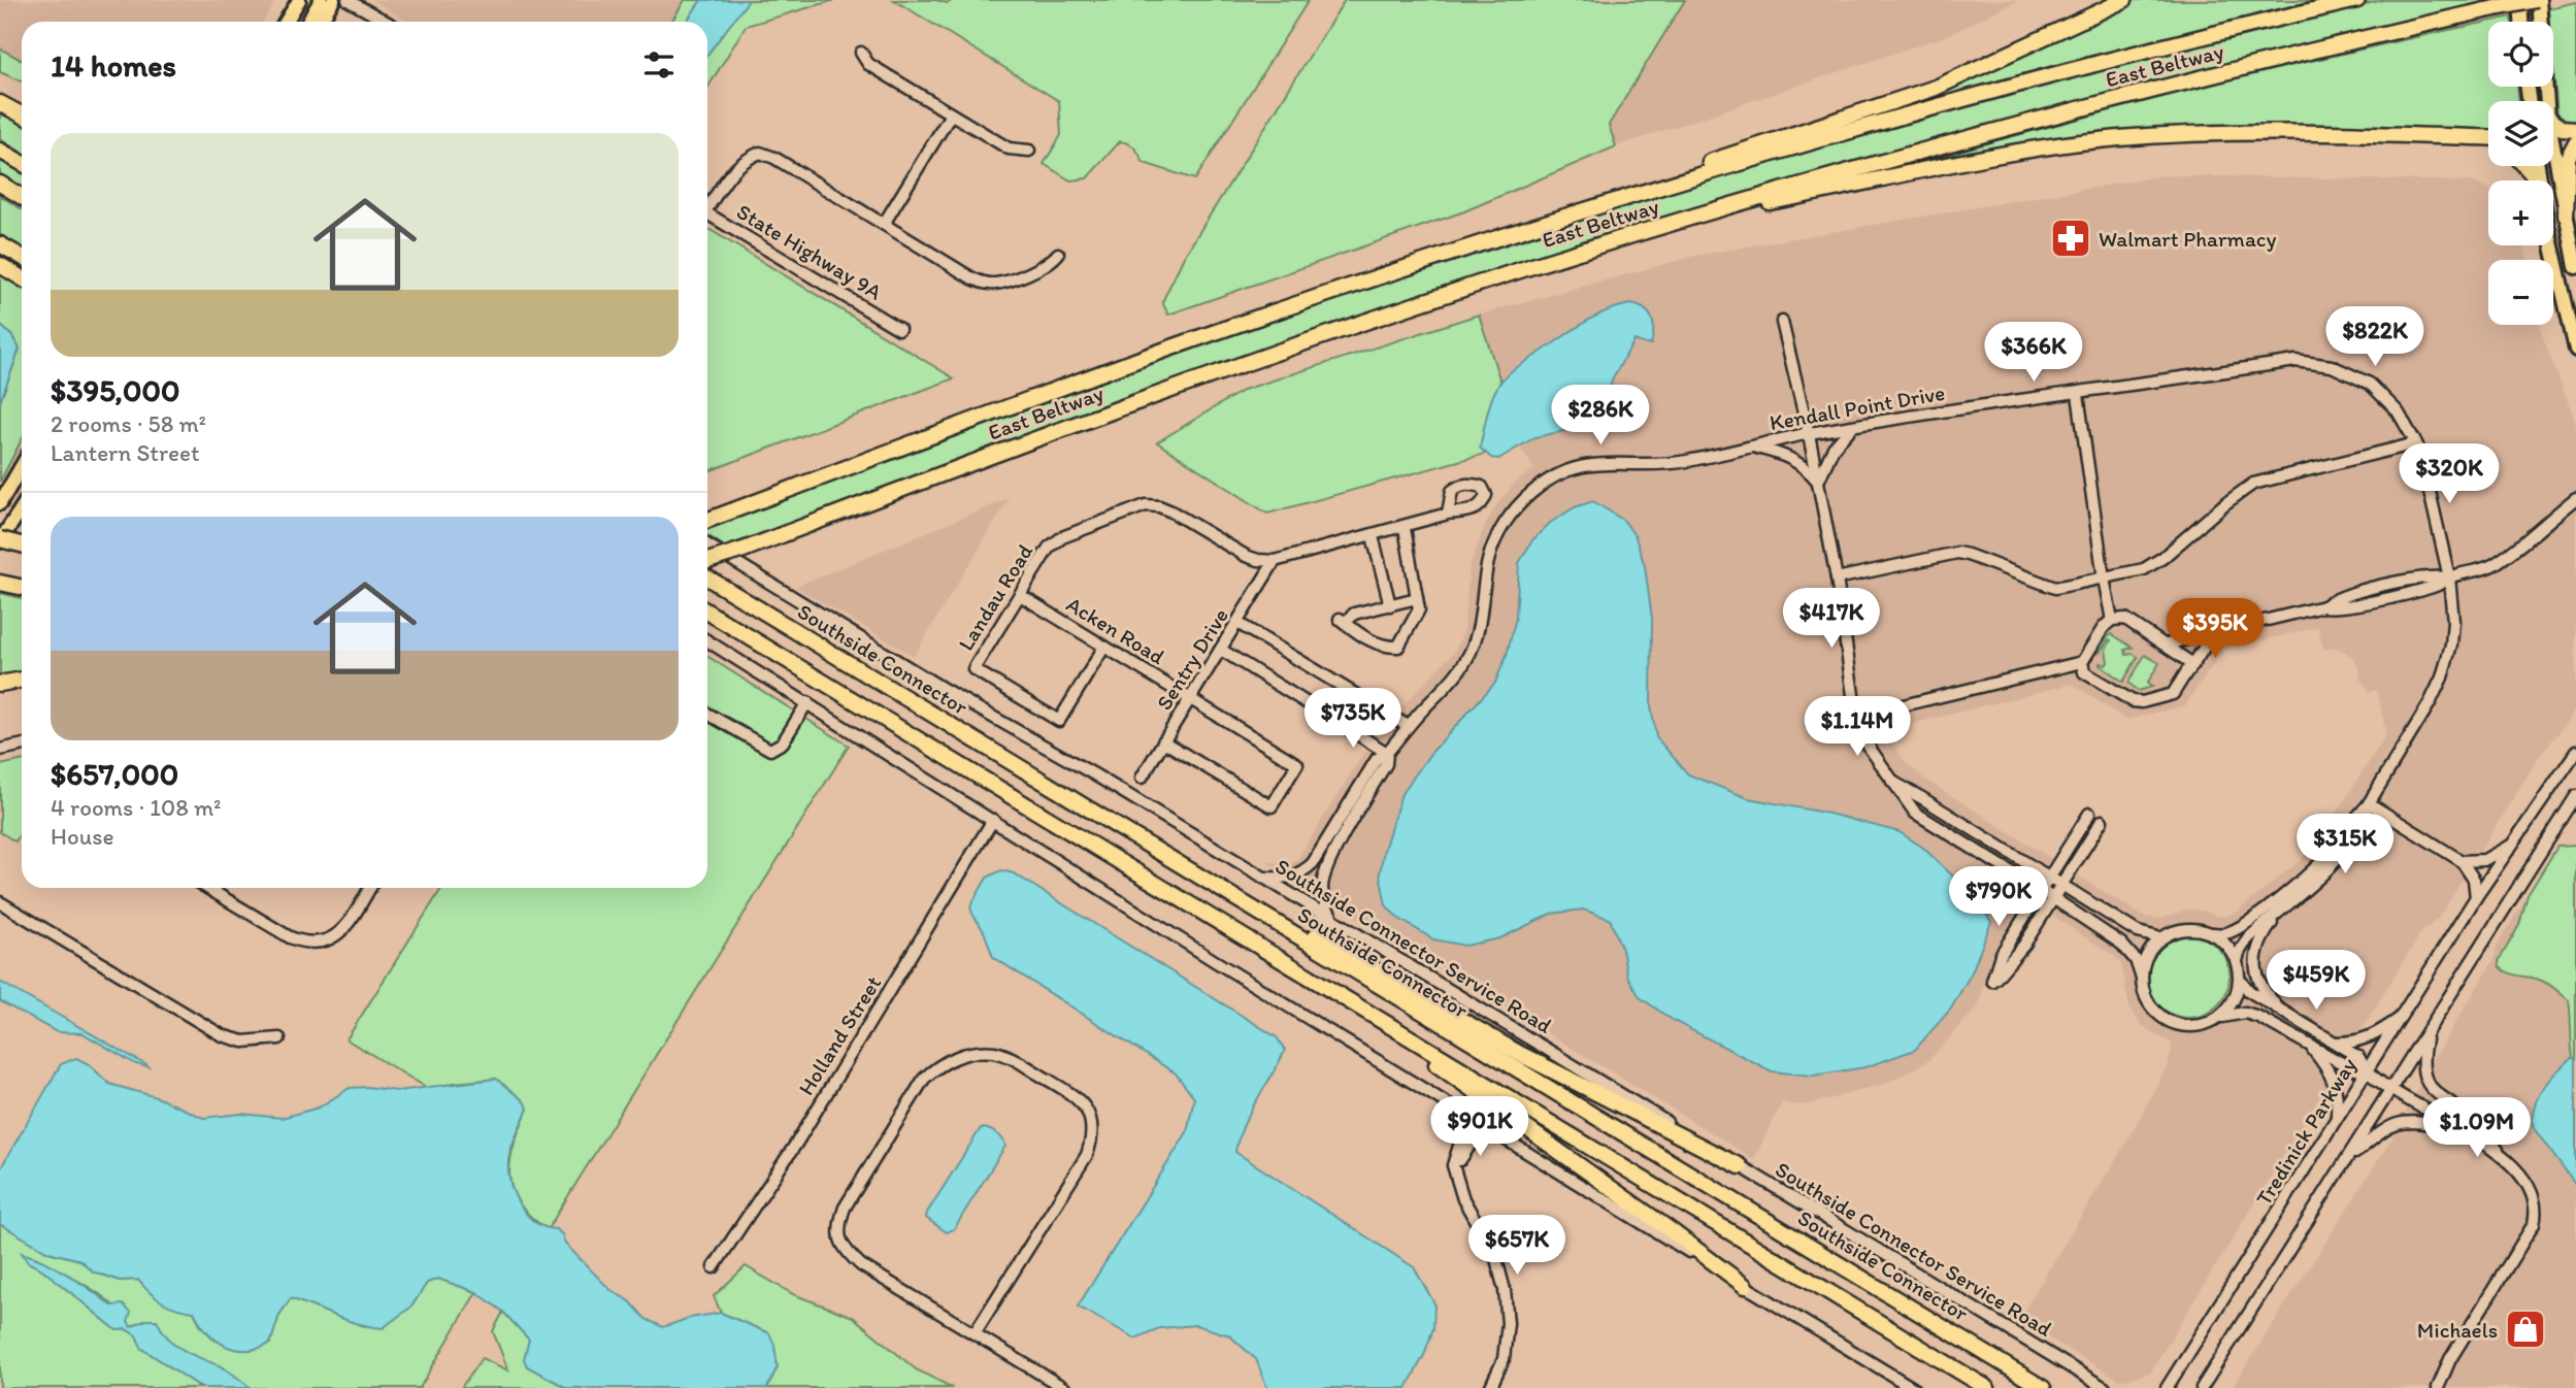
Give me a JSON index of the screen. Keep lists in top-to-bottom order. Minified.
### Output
{"streets":{"highway":["East Beltway","Southside Connector"],"street":["State Highway 9A","Kendall Point Drive","Landau Road","Acken Road","Sentry Drive","Southside Connector Service Road","Holland Street","Tredinick Parkway"]},"crossings":[["Kendall Point Drive","Southside Connector Service Road"],["Landau Road","Acken Road"],["Landau Road","Sentry Drive"],["Acken Road","Sentry Drive"]],"places":{"pharmacy":["Walmart Pharmacy"],"shop":["Michaels"]},"page":{"map_buttons":["+","−"],"heading":"14 homes","list":[{"name":"$395,000","note":"2 rooms · 58 m² · Lantern Street"},{"name":"$657,000","note":"4 rooms · 108 m² · House"}],"price":["$822K","$366K","$286K","$320K","$417K","$395K","$735K","$1.14M","$315K","$790K","$459K","$901K","$1.09M","$657K"]}}
